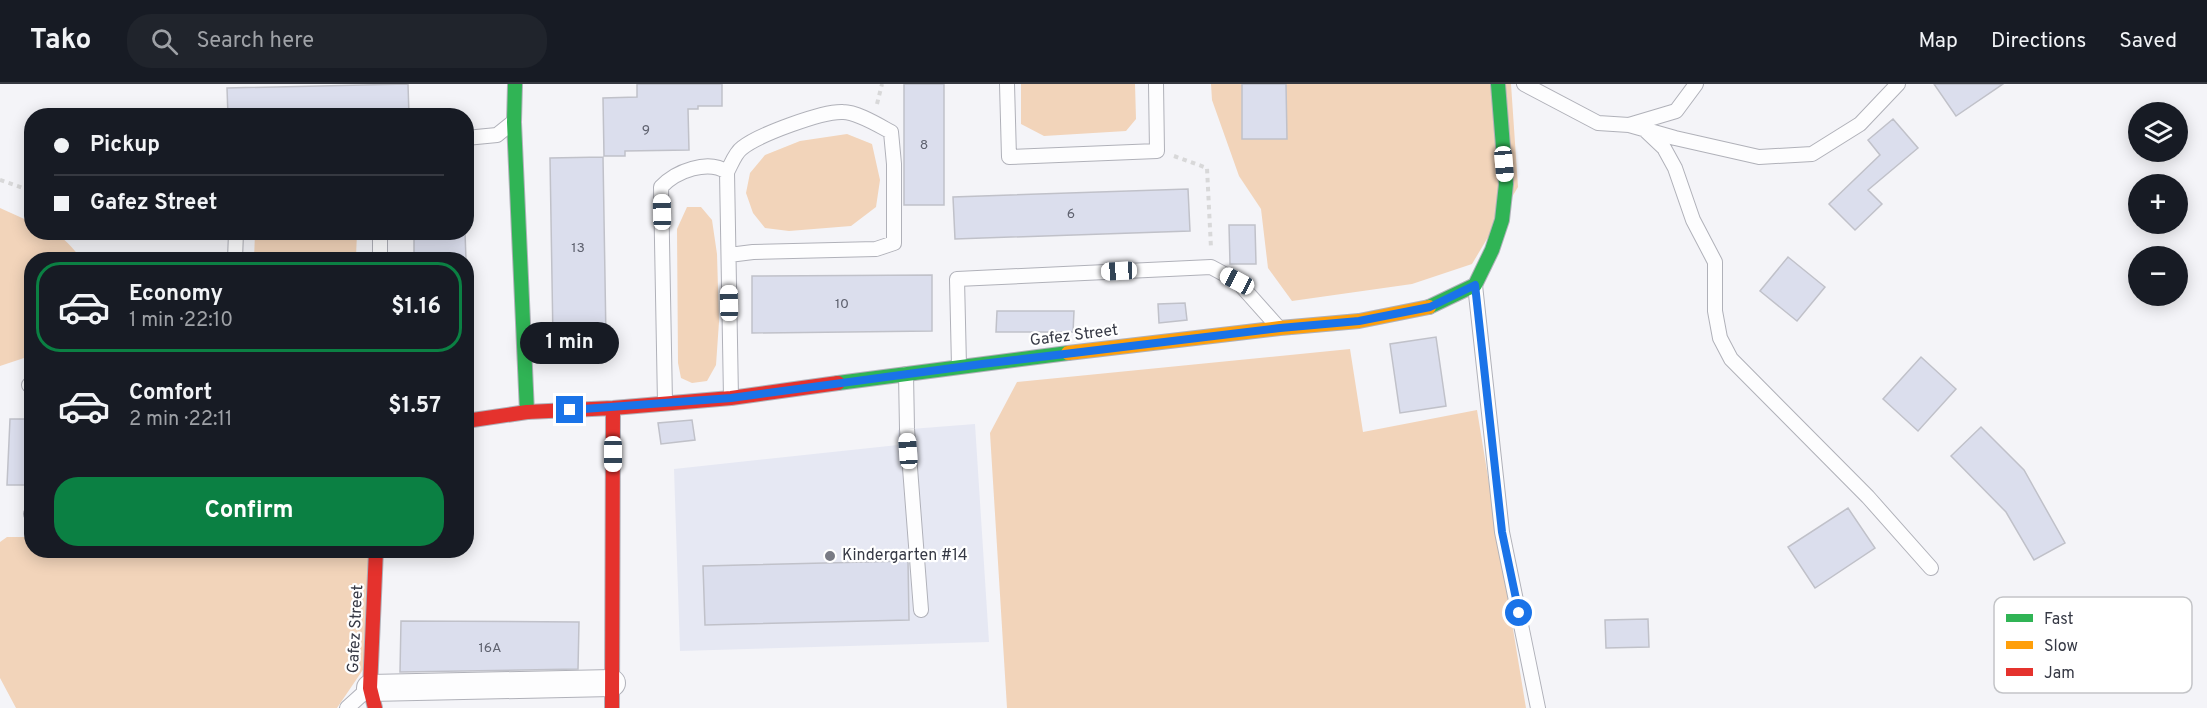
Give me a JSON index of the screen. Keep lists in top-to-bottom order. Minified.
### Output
{"streets":{"street":["Gafez Street"]},"places":["Kindergarten #14"],"house_numbers":["9","8","6","13","10","16A"],"legend":["Fast","Slow","Jam"],"page":{"header":"Tako","search":"Search here","nav":["Map","Directions","Saved"],"map_buttons":["+","−"],"banner":["Pickup","Gafez Street"],"list":[{"name":"Economy","note":"1 min · 22:10","value":"$1.16"},{"name":"Comfort","note":"2 min · 22:11","value":"$1.57"}],"bubble":"1 min","buttons":"Confirm"}}
